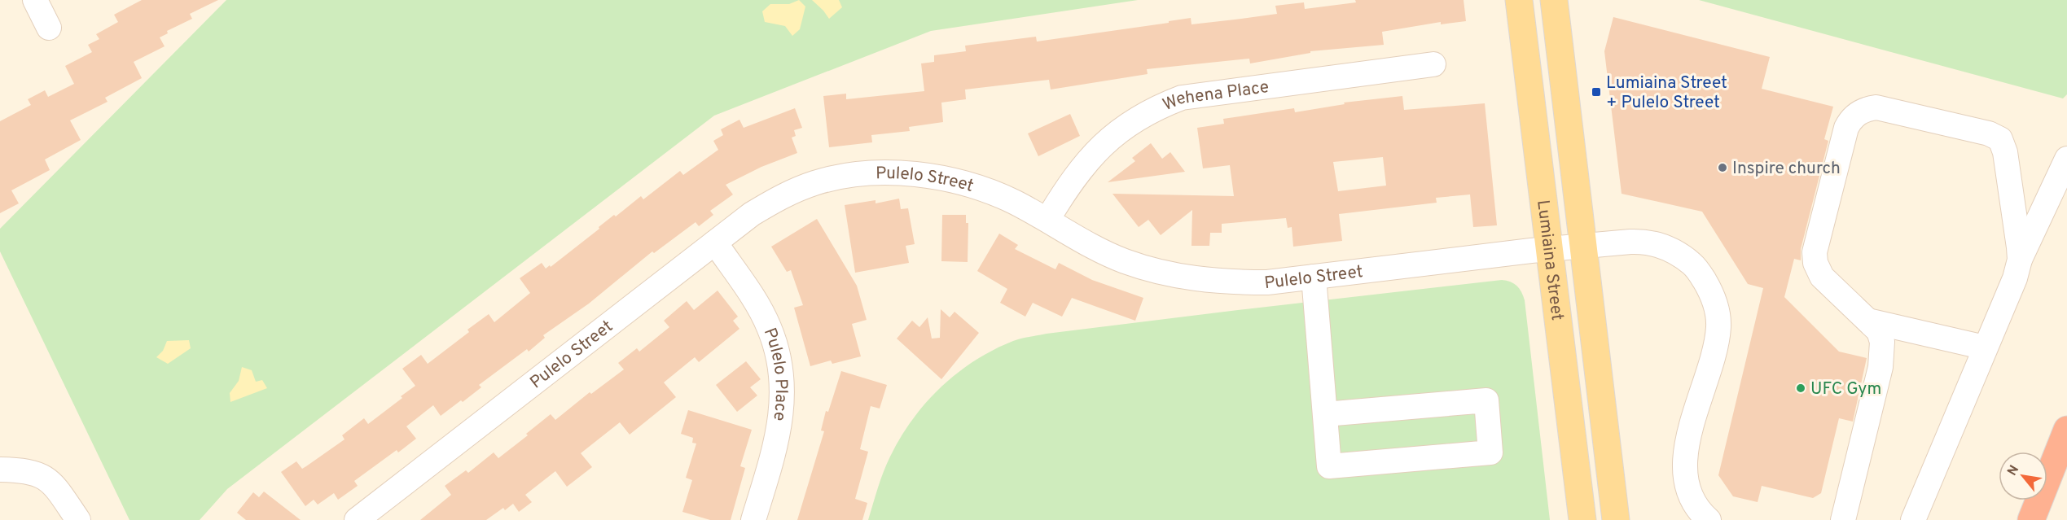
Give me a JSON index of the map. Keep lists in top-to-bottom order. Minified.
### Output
{"streets":{"main road":["Lumiaina Street"],"street":["Wehena Place","Pulelo Street","Pulelo Place"]},"crossings":[["Wehena Place","Pulelo Street"],["Pulelo Street","Lumiaina Street"],["Pulelo Street","Pulelo Place"]],"places":{"transit":["Lumiaina Street + Pulelo Street"],"other":["Inspire church","UFC Gym"]},"north":"top left"}
